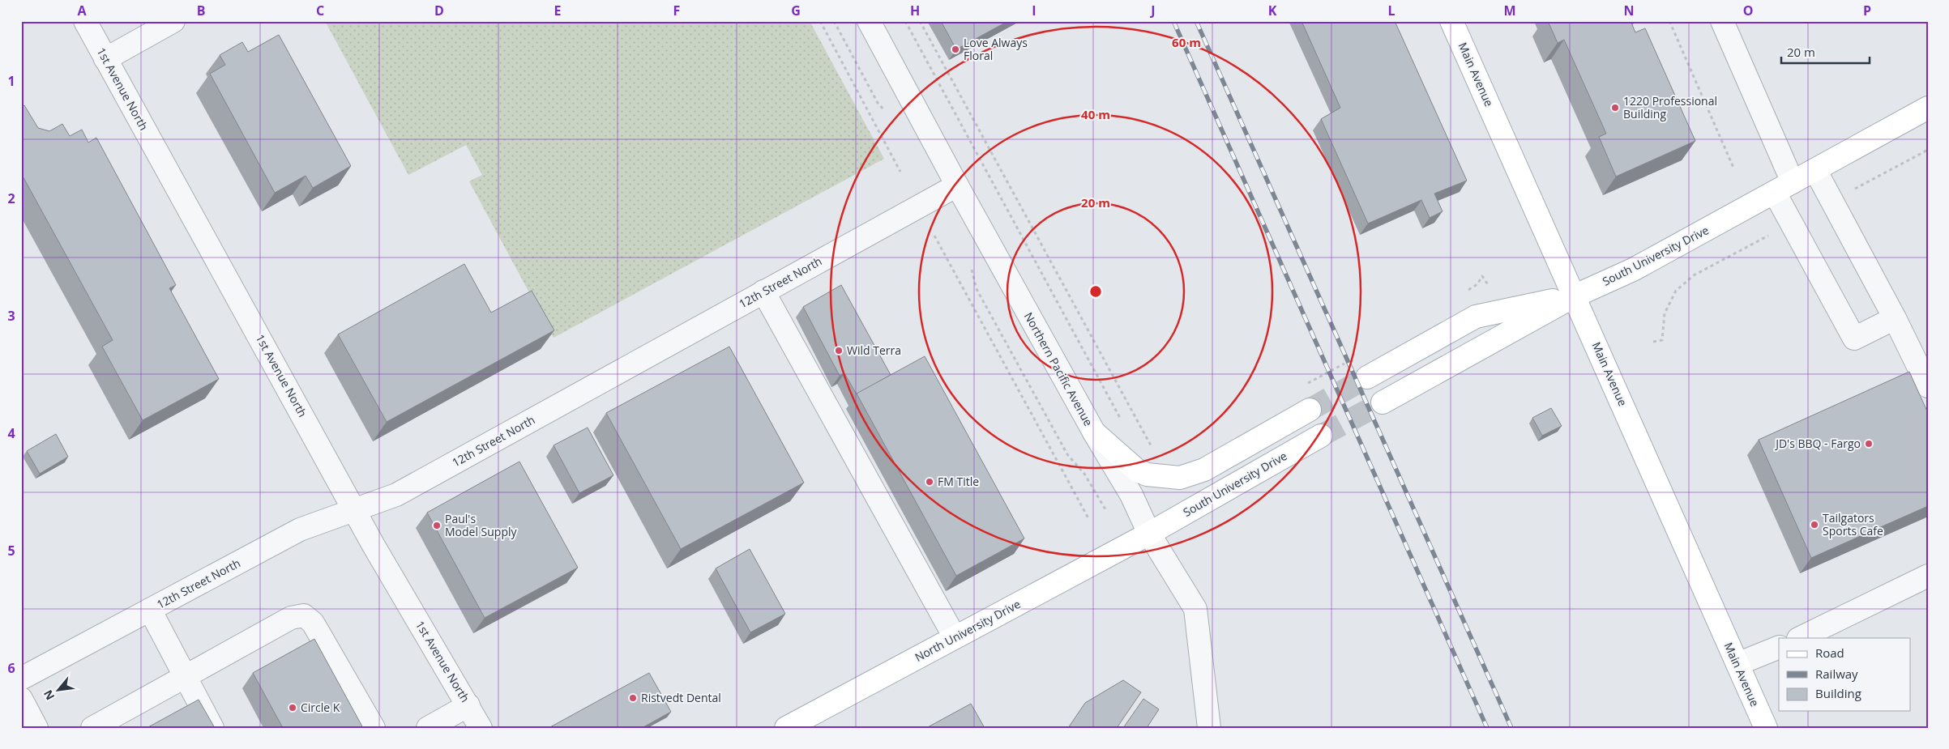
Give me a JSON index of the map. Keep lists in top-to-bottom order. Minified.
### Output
{"streets":{"main road":["Main Avenue","South University Drive","North University Drive"],"street":["1st Avenue North","12th Street North","Northern Pacific Avenue"]},"crossings":[["Main Avenue","South University Drive"],["1st Avenue North","12th Street North"],["South University Drive","Northern Pacific Avenue"],["South University Drive","North University Drive"],["12th Street North","Northern Pacific Avenue"],["Northern Pacific Avenue","North University Drive"]],"places":["Love Always Floral","1220 Professional Building","Wild Terra","JD's BBQ - Fargo","FM Title","Tailgators Sports Cafe","Paul's Model Supply","Ristvedt Dental","Circle K"],"legend":["Road","Railway","Building"],"scale_bar":"20 m","north":"bottom left","grid":{"columns":["A","B","C","D","E","F","G","H","I","J","K","L","M","N","O","P"],"rows":["1","2","3","4","5","6"]},"rings":["60 m","40 m","20 m"]}
